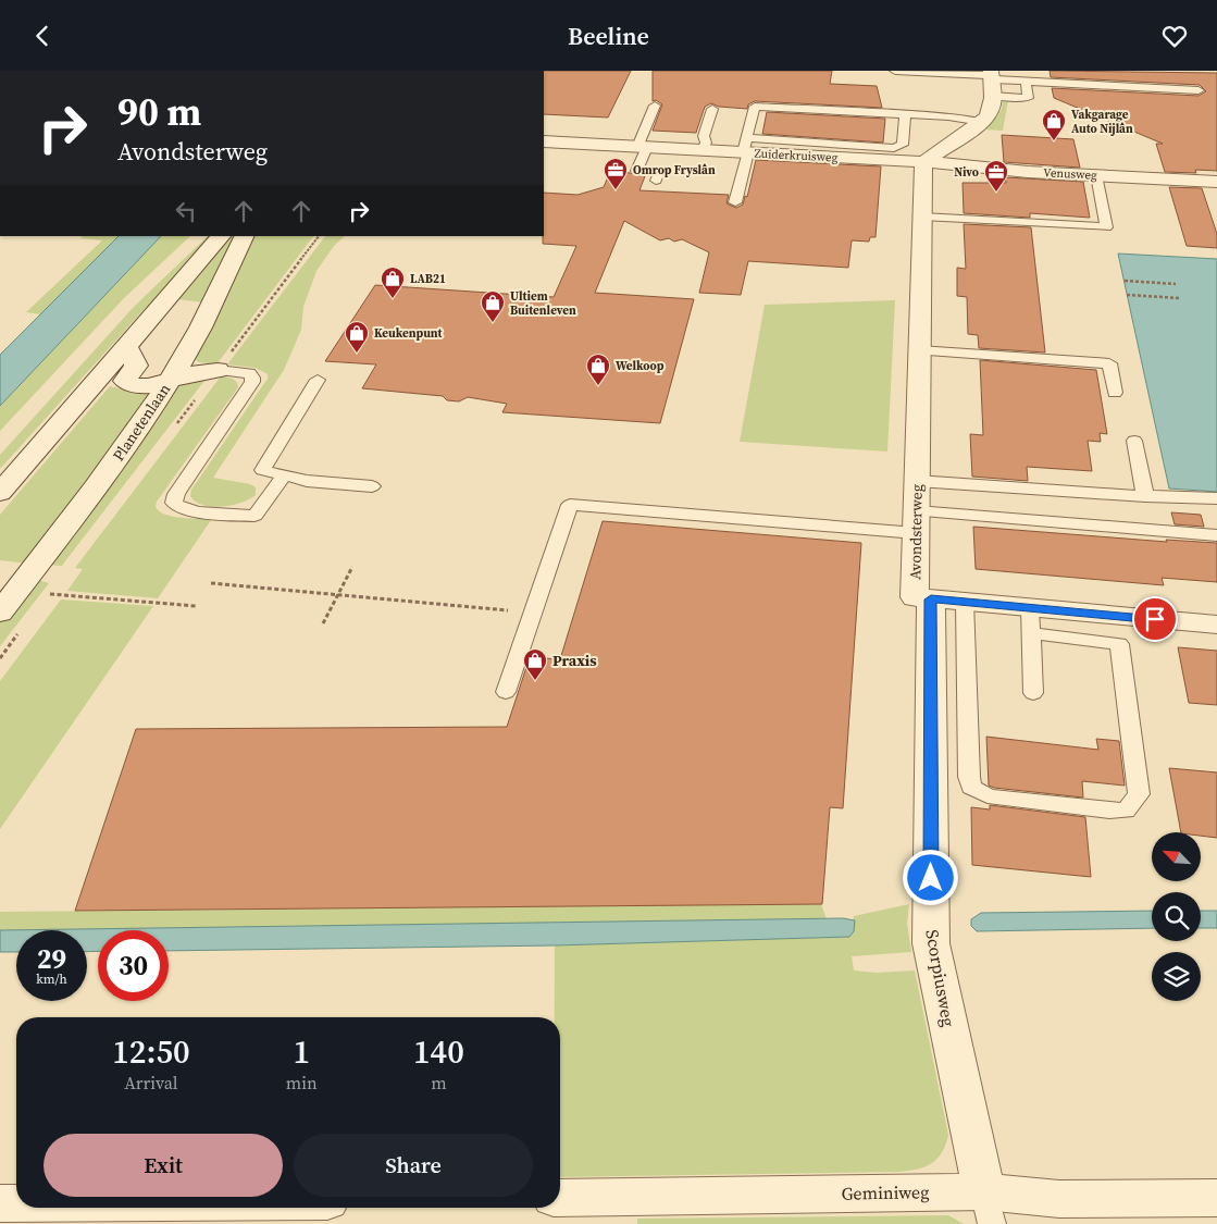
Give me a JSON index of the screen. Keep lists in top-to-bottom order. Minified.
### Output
{"streets":{"street":["Zuiderkruisweg","Venusweg","Planetenlaan","Avondsterweg","Scorpiusweg","Geminiweg"]},"crossings":[["Zuiderkruisweg","Venusweg"],["Zuiderkruisweg","Avondsterweg"],["Venusweg","Avondsterweg"],["Avondsterweg","Scorpiusweg"],["Scorpiusweg","Geminiweg"]],"places":{"shop":["Vakgarage Auto Nijlân","LAB21","Ultiem Buitenleven","Keukenpunt","Welkoop","Praxis"],"office":["Omrop Fryslân","Nivo"]},"north":"top left","page":{"header":"Beeline","turn":["90 m","Avondsterweg"],"speed":"29 km/h","limit":"30","eta":["12:50","Arrival","1","min","140","m"],"buttons":["Exit","Share"]}}
